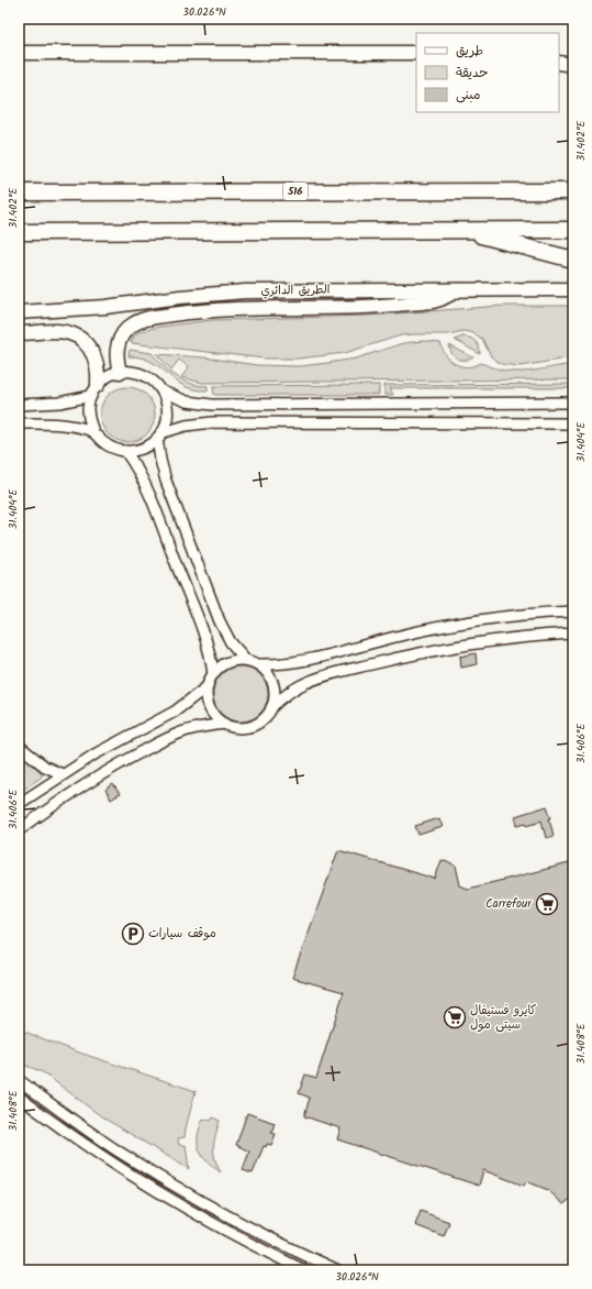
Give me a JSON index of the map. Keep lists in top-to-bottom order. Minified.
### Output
{"streets":{"highway":["516","الطريق الدائري"]},"places":{"supermarket":["Carrefour","كايرو فستيفال سيتى مول"],"parking":["موقف سيارات"]},"legend":["طريق","حديقة","مبنى"],"coordinates":["30.026°N","31.402°E","31.404°E","31.406°E","31.408°E"]}
